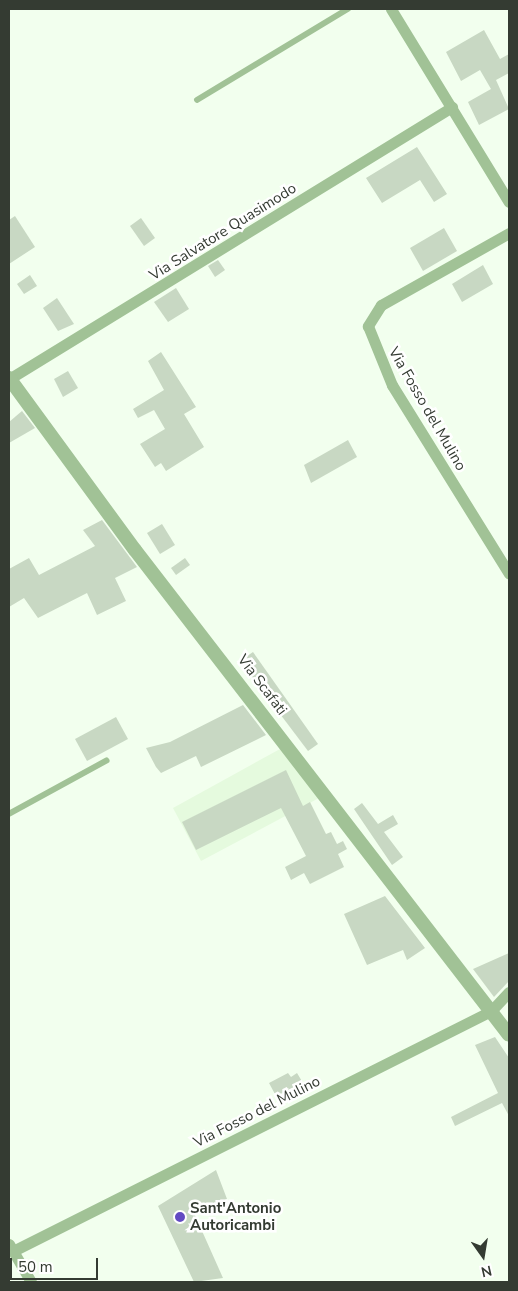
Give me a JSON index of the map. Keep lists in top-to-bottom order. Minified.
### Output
{"streets":{"street":["Via Salvatore Quasimodo","Via Fosso del Mulino","Via Scafati"]},"crossings":[["Via Salvatore Quasimodo","Via Scafati"],["Via Fosso del Mulino","Via Scafati"]],"places":["Sant'Antonio Autoricambi"],"scale_bar":"50 m","north":"bottom"}
